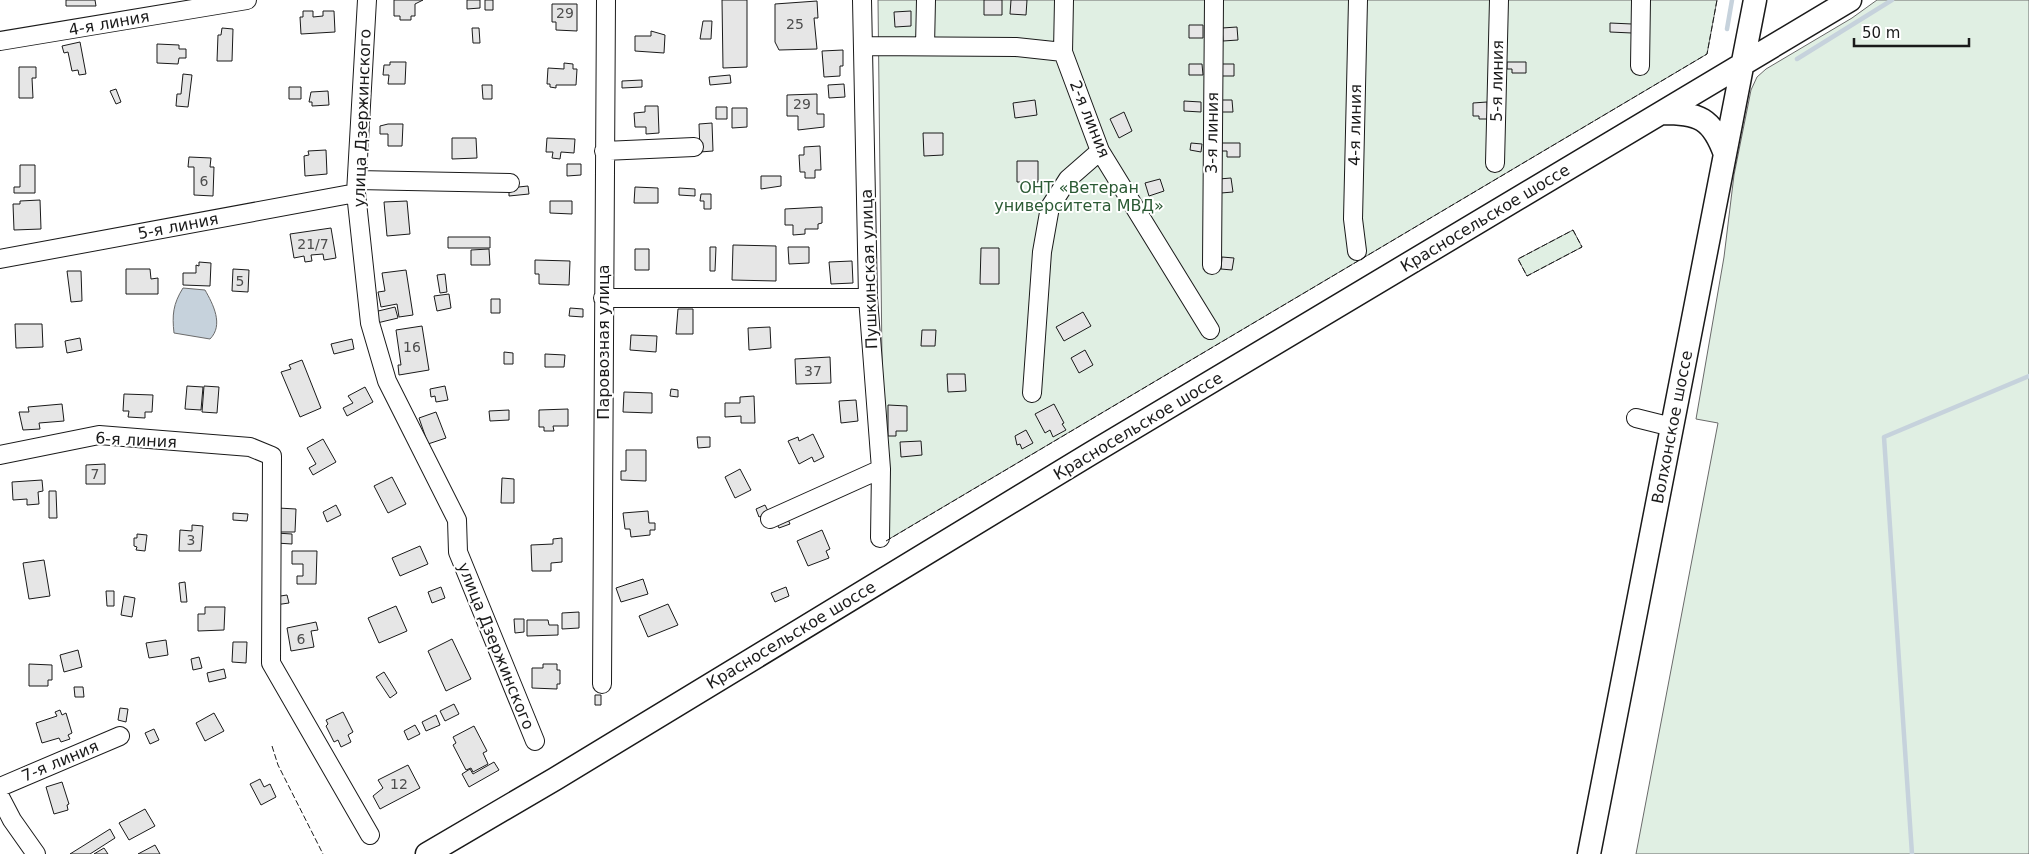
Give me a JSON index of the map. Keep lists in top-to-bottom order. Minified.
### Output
{"streets":{"main road":["Красносельское шоссе","Волхонское шоссе"],"street":["4-я линия","5-я линия","улица Дзержинского","2-я линия","3-я линия","Пушкинская улица","Паровозная улица","6-я линия","7-я линия"]},"crossings":[["5-я линия","улица Дзержинского"],["Красносельское шоссе","Волхонское шоссе"]],"parks":["ОНТ «Ветеран университета МВД»"],"house_numbers":["29","25","29","6","21/7","5","16","37","7","3","6","12"],"scale_bar":"50 m"}
